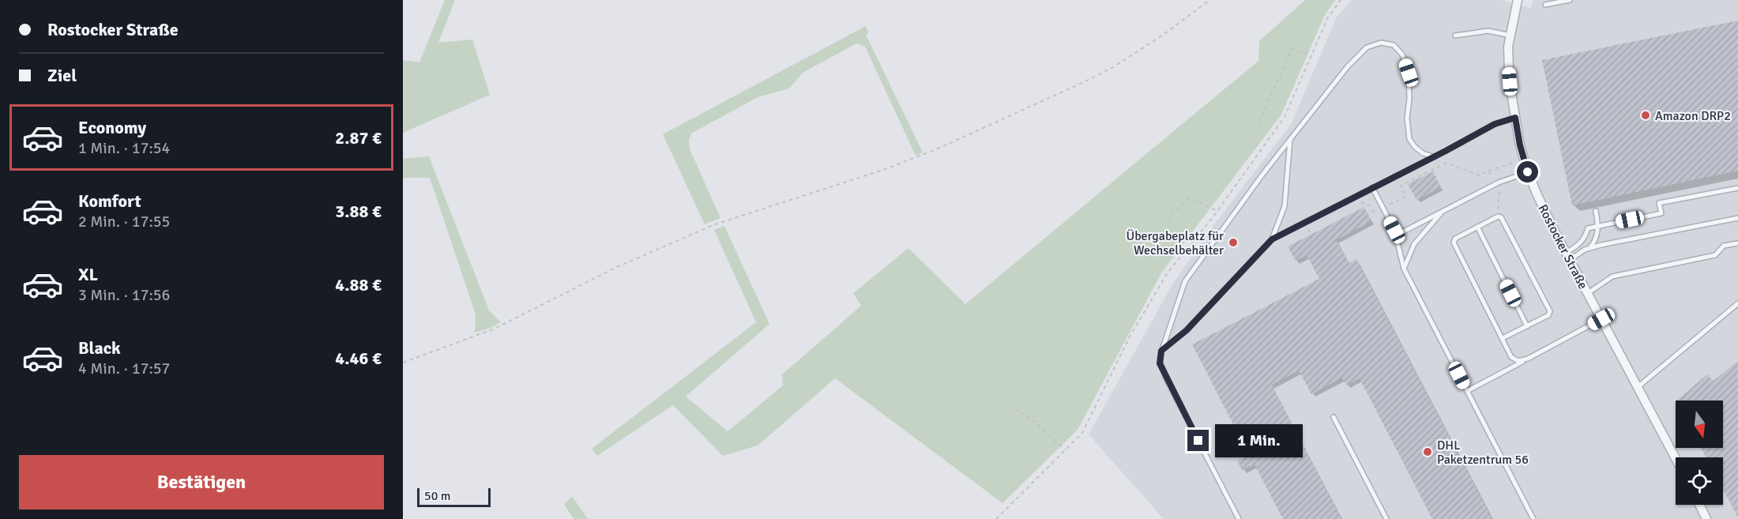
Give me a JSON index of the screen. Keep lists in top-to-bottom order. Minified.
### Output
{"streets":{"street":["Rostocker Straße"]},"places":["Amazon DRP2","Übergabeplatz für Wechselbehälter","DHL Paketzentrum 56"],"scale_bar":"50 m","north":"bottom","page":{"banner":["Rostocker Straße","Ziel"],"list":[{"name":"Economy","note":"1 Min. · 17:54","value":"2.87 €"},{"name":"Komfort","note":"2 Min. · 17:55","value":"3.88 €"},{"name":"XL","note":"3 Min. · 17:56","value":"4.88 €"},{"name":"Black","note":"4 Min. · 17:57","value":"4.46 €"}],"bubble":"1 Min.","buttons":"Bestätigen","scale":"50 m"}}
